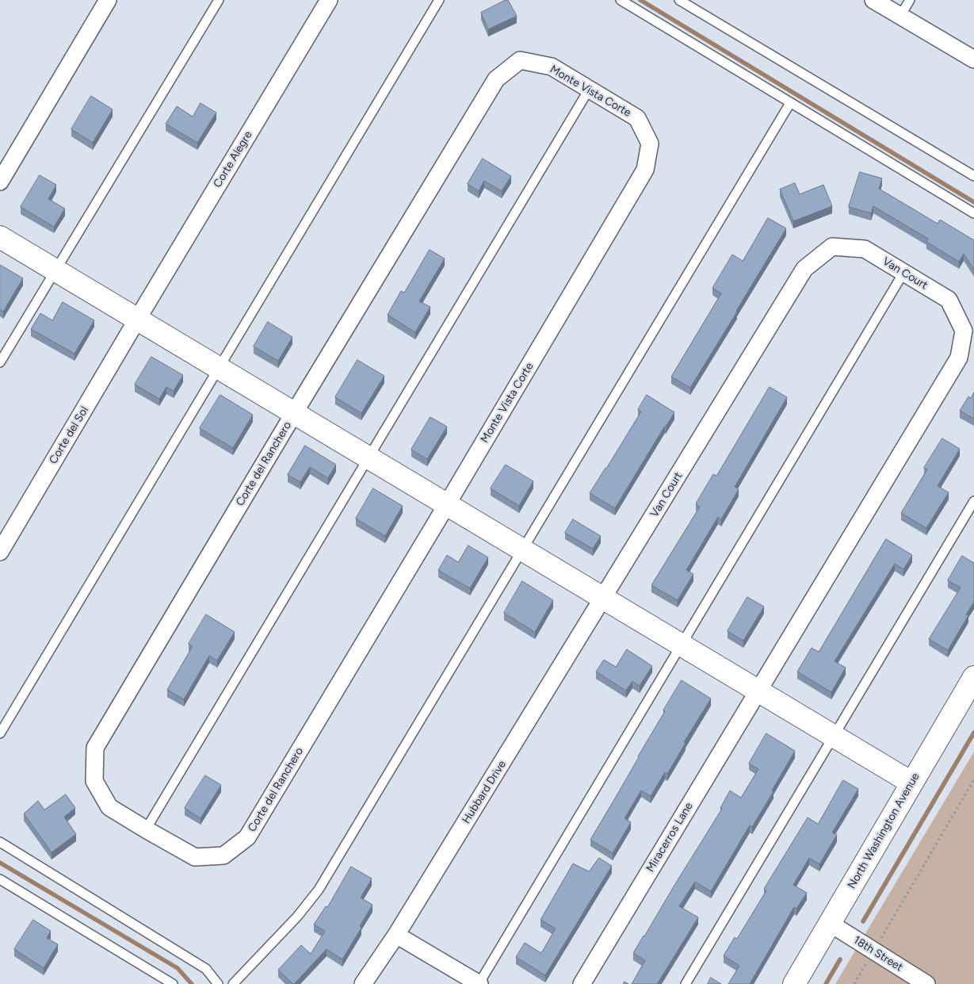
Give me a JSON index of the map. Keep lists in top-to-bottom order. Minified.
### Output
{"streets":{"street":["Monte Vista Corte","Corte Alegre","Van Court","Corte del Sol","Corte del Ranchero","Hubbard Drive","North Washington Avenue","Miracerros Lane","18th Street"]},"crossings":[["Monte Vista Corte","Corte del Ranchero"],["Corte Alegre","Corte del Sol"],["Van Court","Hubbard Drive"],["Van Court","Miracerros Lane"],["North Washington Avenue","18th Street"]]}
